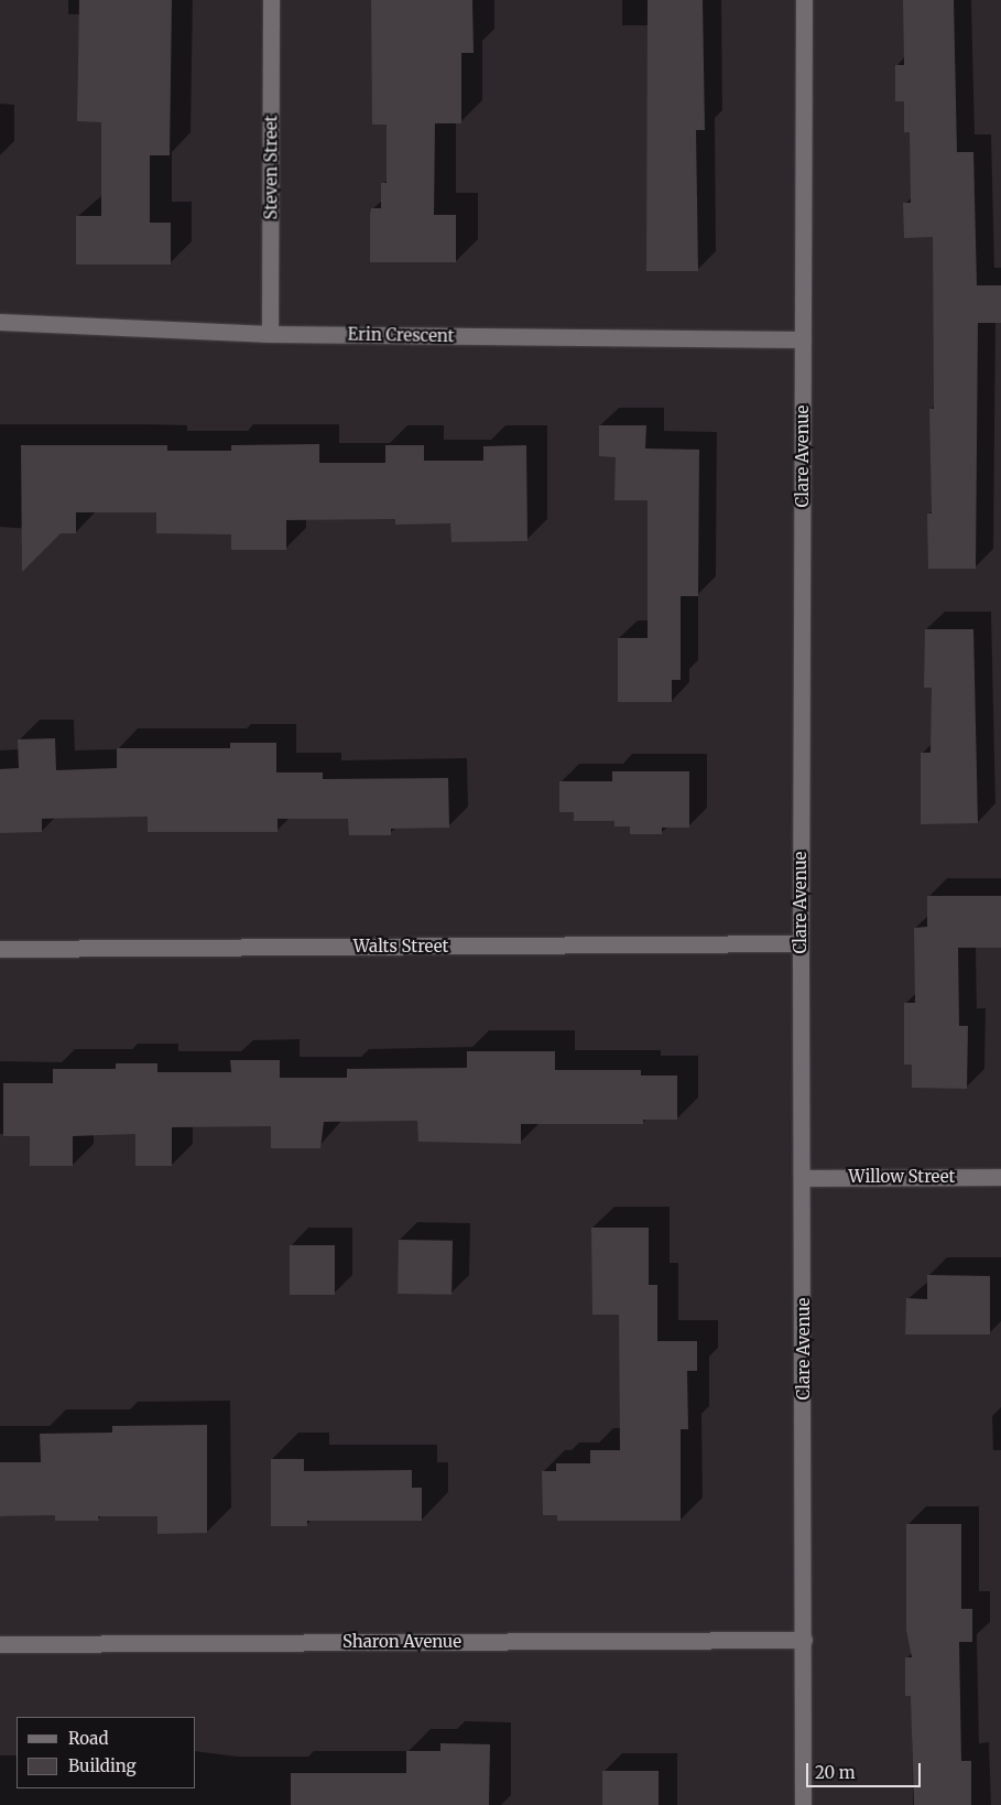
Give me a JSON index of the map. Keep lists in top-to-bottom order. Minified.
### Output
{"streets":{"street":["Steven Street","Erin Crescent","Clare Avenue","Walts Street","Willow Street","Sharon Avenue"]},"crossings":[["Steven Street","Erin Crescent"],["Erin Crescent","Clare Avenue"],["Clare Avenue","Walts Street"],["Clare Avenue","Willow Street"],["Clare Avenue","Sharon Avenue"]],"legend":["Road","Building"],"scale_bar":"20 m"}
